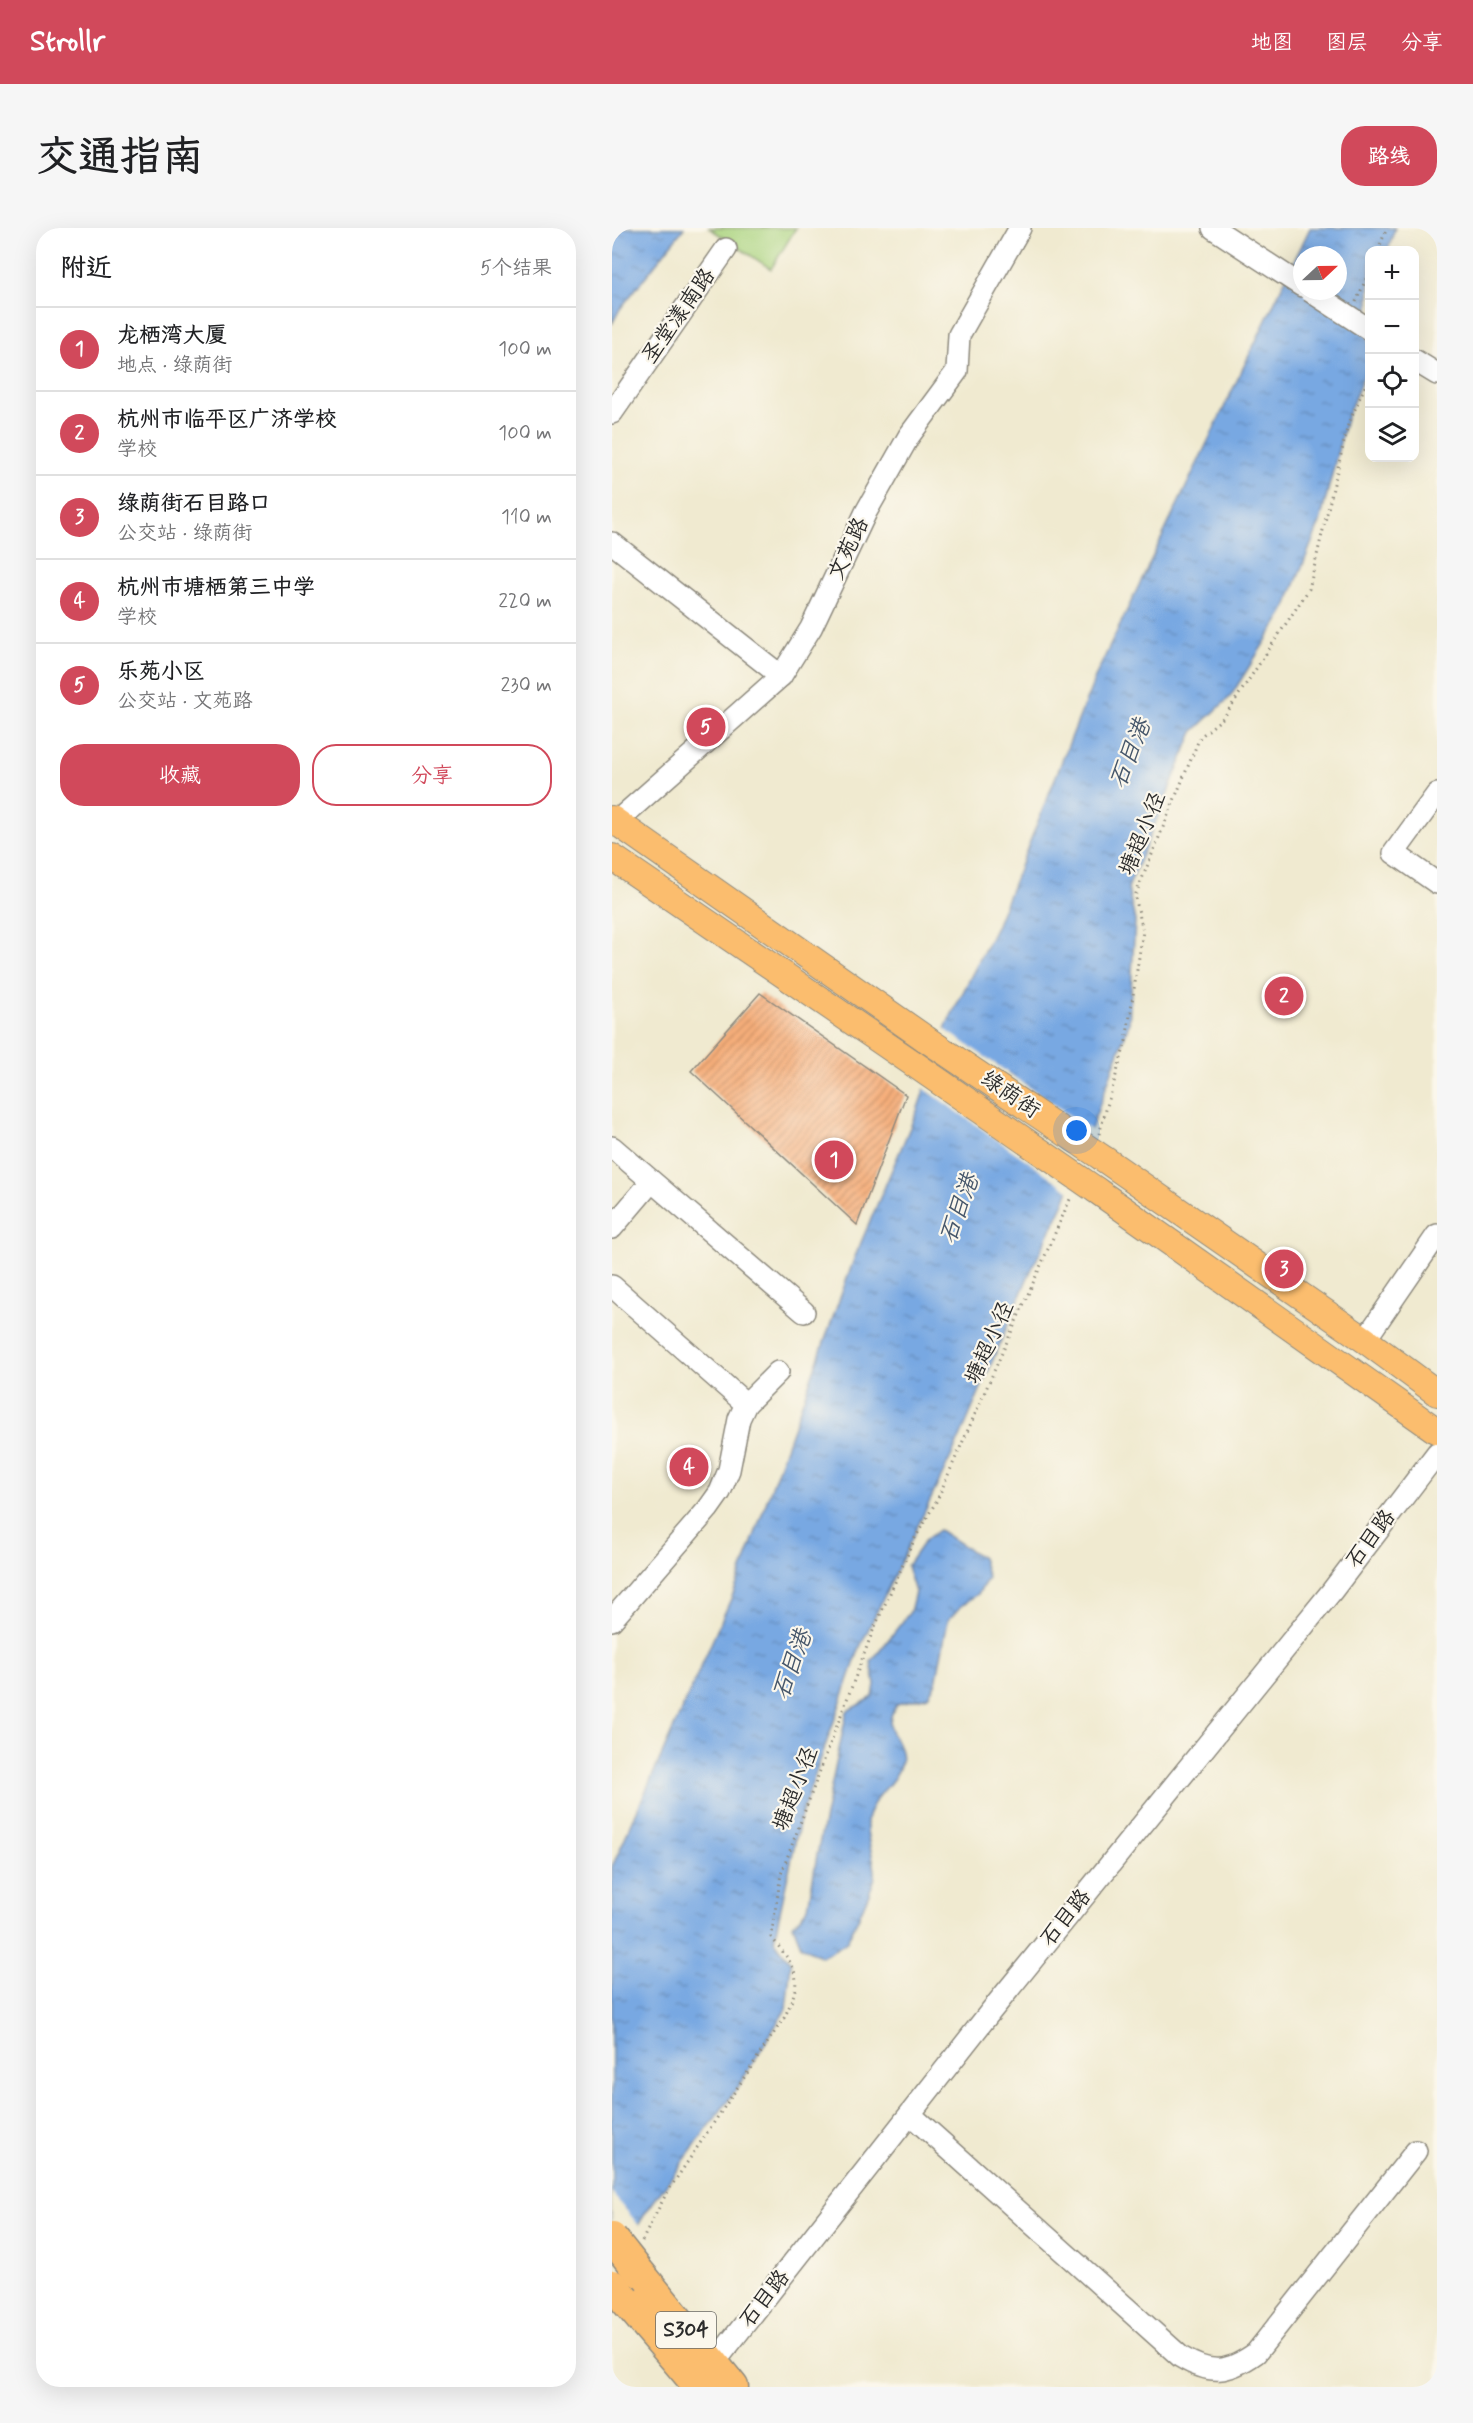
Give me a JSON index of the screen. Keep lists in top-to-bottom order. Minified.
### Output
{"streets":{"highway":["S304"],"main road":["绿荫街"],"street":["圣堂漾南路","文苑路","石目路"],"path":["塘超小径"]},"crossings":[["文苑路","绿荫街"],["塘超小径","绿荫街"],["塘超小径","S304"],["石目路","S304"]],"water":["石目港"],"north":"right","page":{"header":"Strollr","nav":["地图","图层","分享"],"buttons":["路线",["收藏","分享"]],"title":"交通指南","heading":["附近","5个结果"],"map_buttons":["+","−"],"list":[{"mark":"1","name":"龙栖湾大厦","note":"地点 · 绿荫街","value":"100 m"},{"mark":"2","name":"杭州市临平区广济学校","note":"学校","value":"100 m"},{"mark":"3","name":"绿荫街石目路口","note":"公交站 · 绿荫街","value":"110 m"},{"mark":"4","name":"杭州市塘栖第三中学","note":"学校","value":"220 m"},{"mark":"5","name":"乐苑小区","note":"公交站 · 文苑路","value":"230 m"}],"pins":["5","2","1","3","4"]}}
